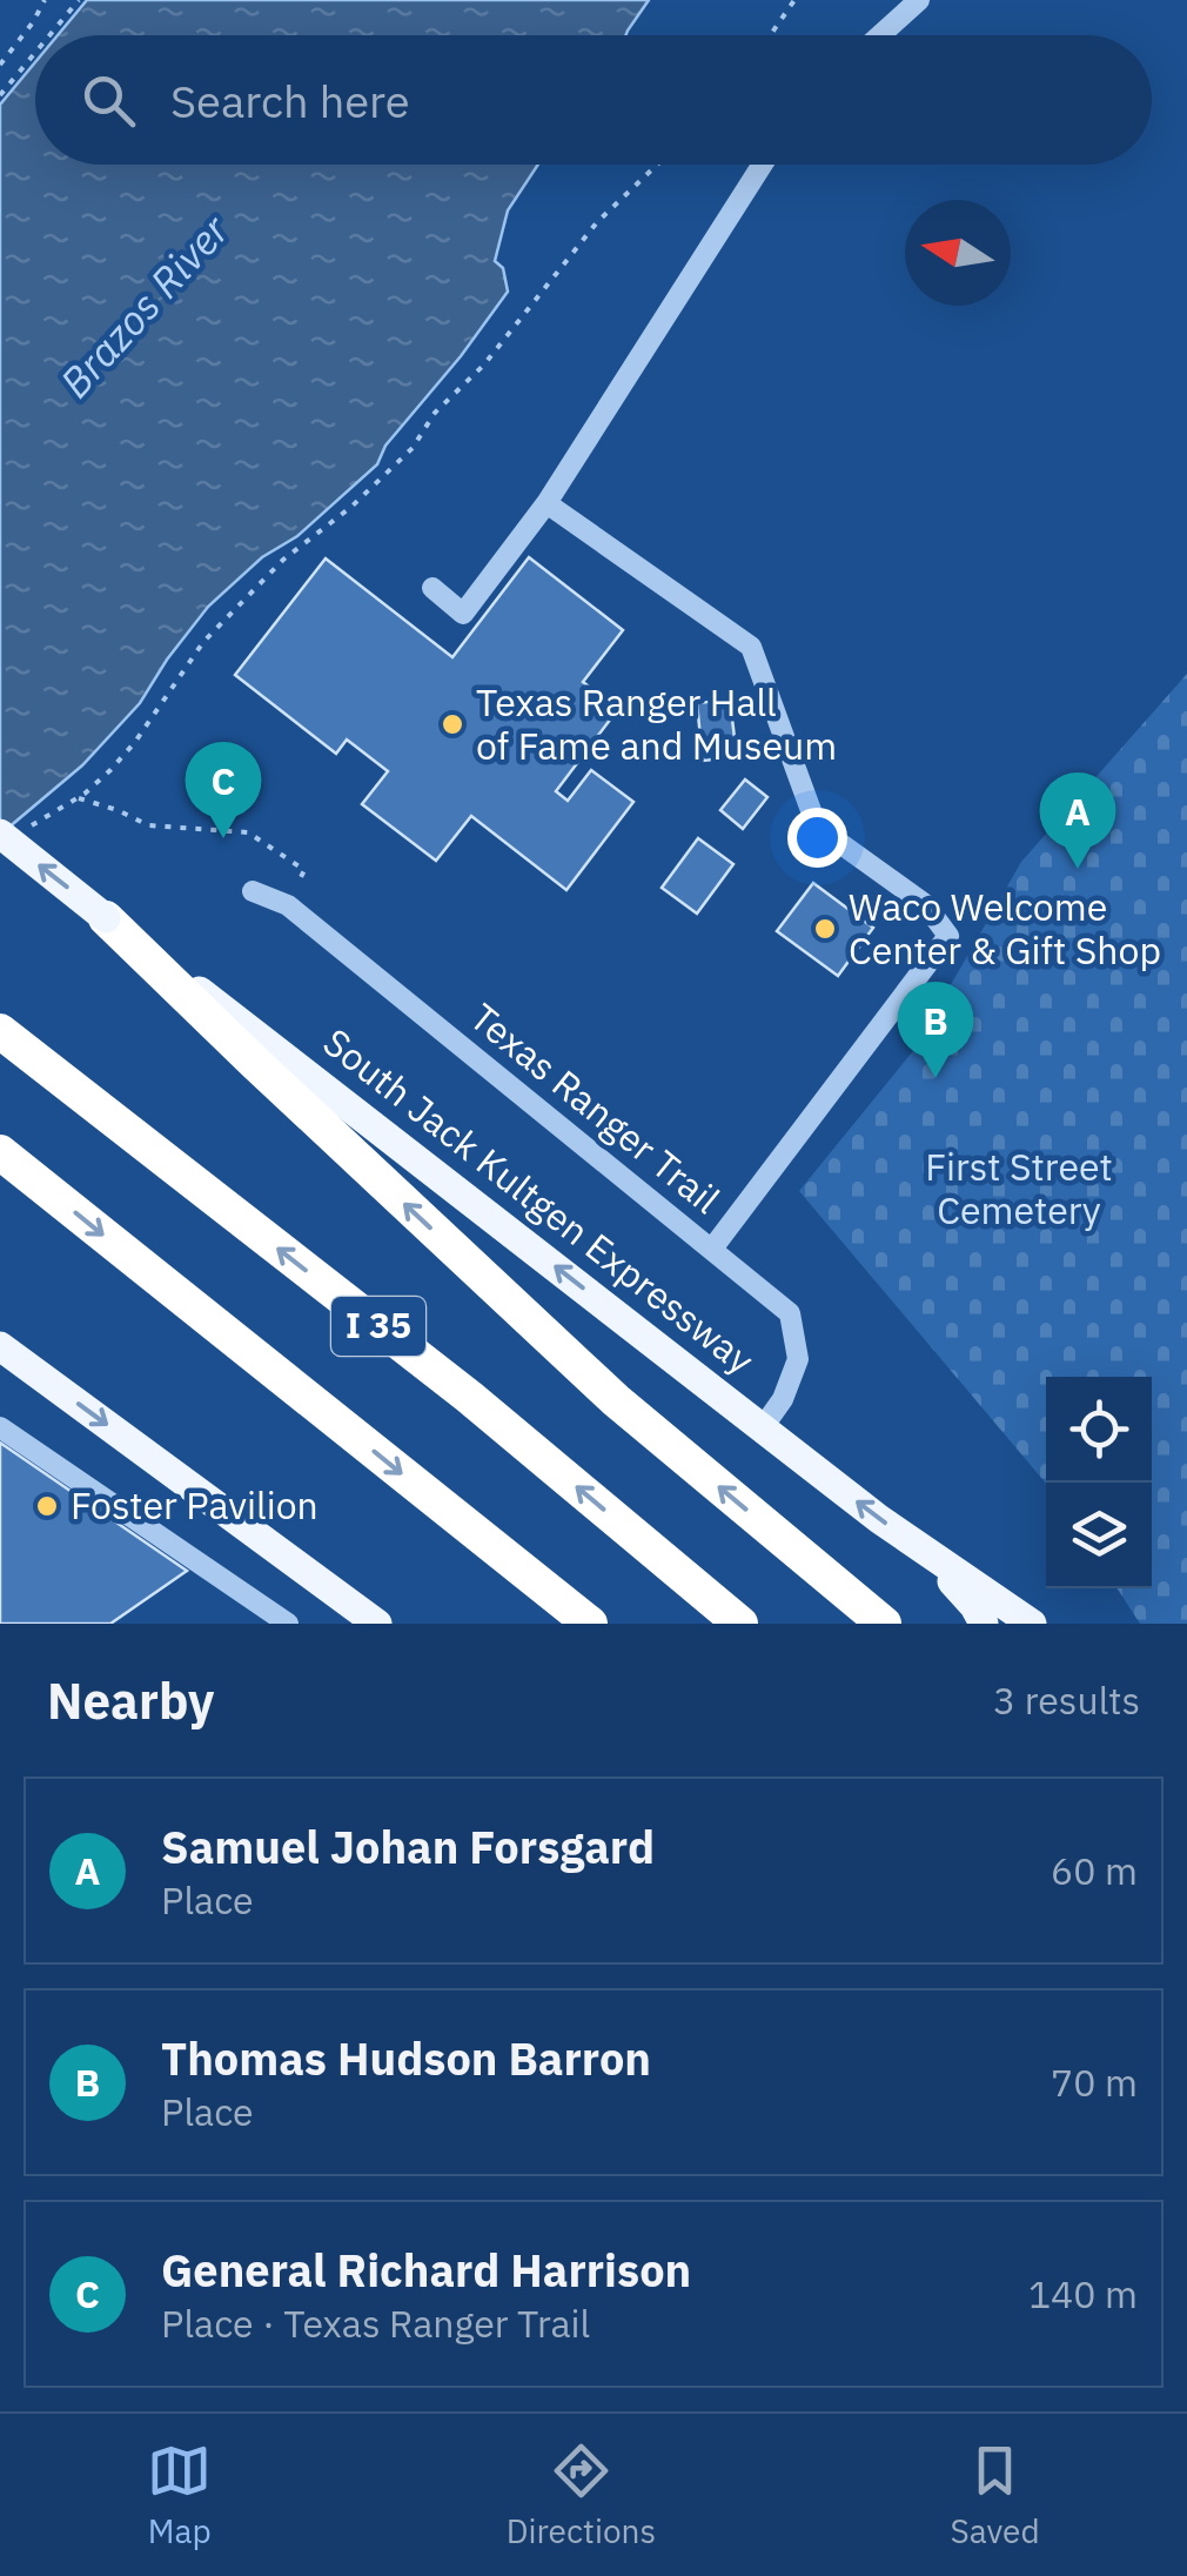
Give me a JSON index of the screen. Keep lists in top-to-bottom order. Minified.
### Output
{"streets":{"highway":["I 35"],"main road":["South Jack Kultgen Expressway"],"street":["Texas Ranger Trail"]},"crossings":[["Texas Ranger Trail","South Jack Kultgen Expressway"]],"one_way":["South Jack Kultgen Expressway"],"water":["Brazos River"],"parks":["First Street Cemetery"],"places":["Texas Ranger Hall of Fame and Museum","Waco Welcome Center & Gift Shop","Foster Pavilion"],"north":"left","page":{"search":"Search here","pins":["C","A","B"],"heading":["Nearby","3 results"],"list":[{"mark":"A","name":"Samuel Johan Forsgard","note":"Place","value":"60 m"},{"mark":"B","name":"Thomas Hudson Barron","note":"Place","value":"70 m"},{"mark":"C","name":"General Richard Harrison","note":"Place · Texas Ranger Trail","value":"140 m"}],"nav":["Map","Directions","Saved"]}}
